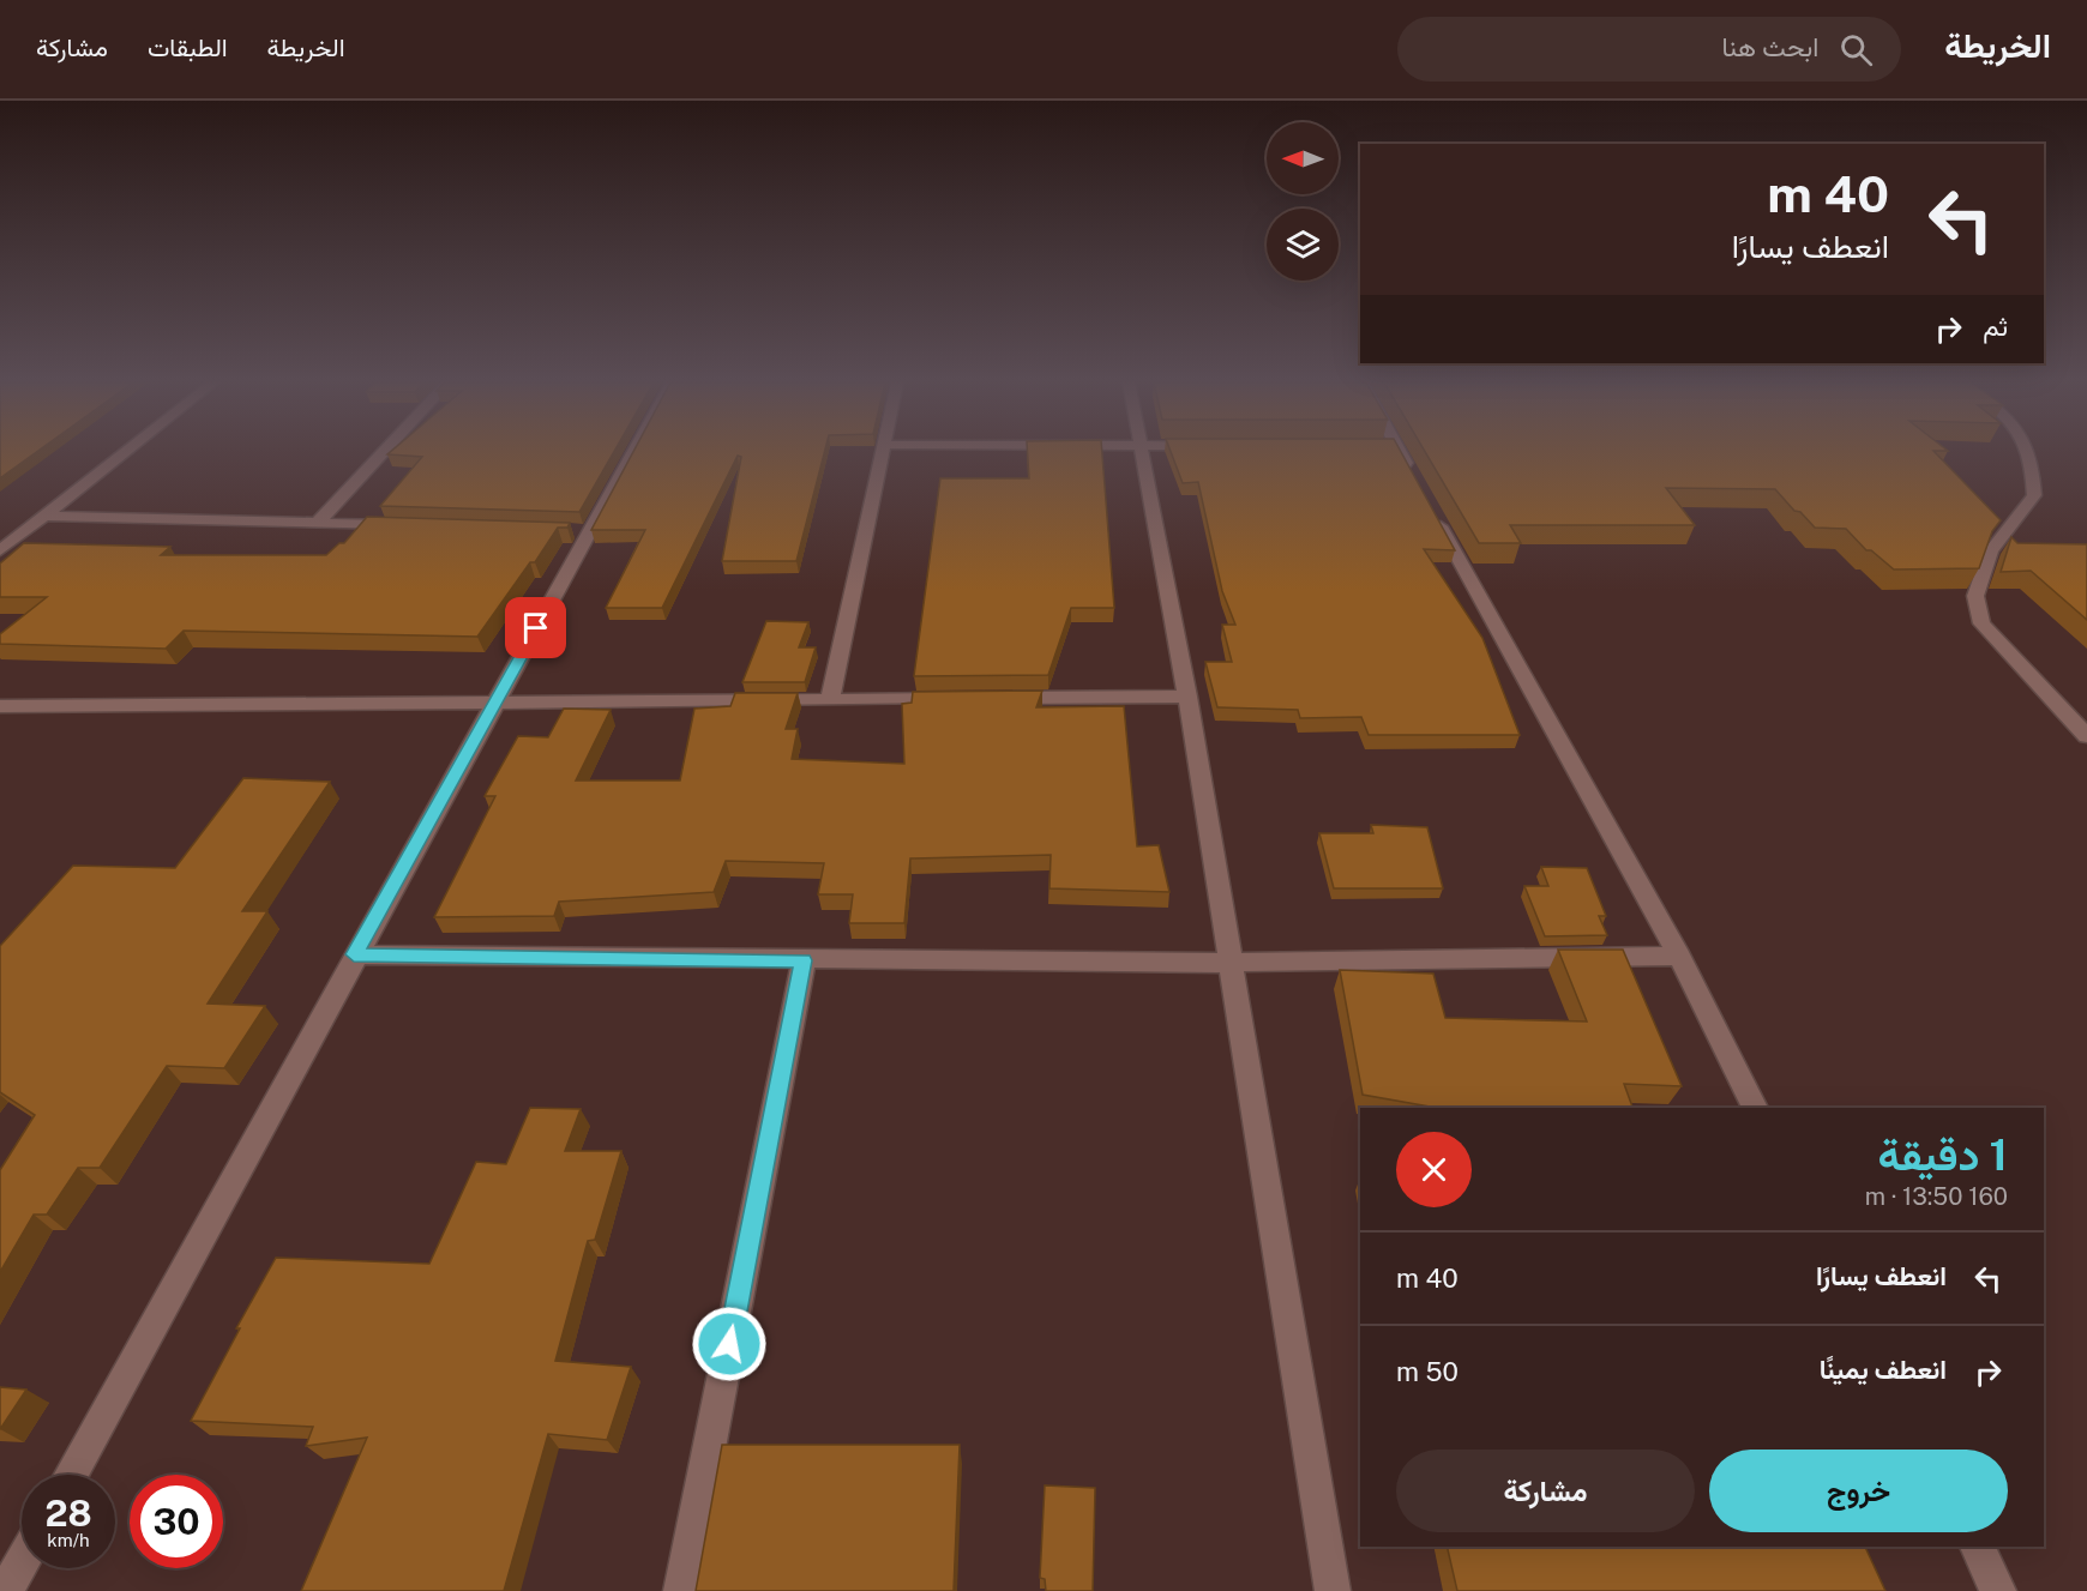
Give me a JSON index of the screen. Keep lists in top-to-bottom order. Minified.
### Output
{"north":"left","page":{"header":"الخريطة","search":"ابحث هنا","nav":["الخريطة","الطبقات","مشاركة"],"turn":["40 m","انعطف يسارًا"],"then":"ثم","heading":["1 دقيقة","160 m · 13:50"],"list":[{"name":"انعطف يسارًا","value":"40 m"},{"name":"انعطف يمينًا","value":"50 m"}],"buttons":["خروج","مشاركة"],"speed":"28 km/h","limit":"30"}}
